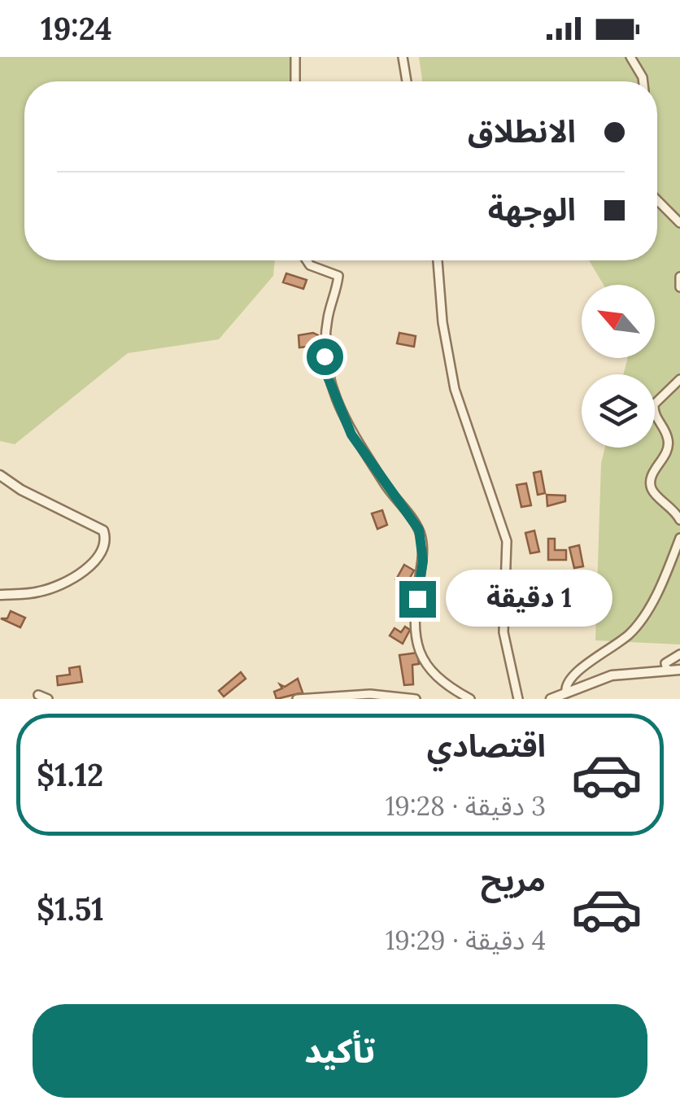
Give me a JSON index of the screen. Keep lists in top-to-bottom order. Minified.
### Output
{"north":"top left","page":{"status":"19:24","banner":["الانطلاق","الوجهة"],"bubble":"1 دقيقة","list":[{"name":"اقتصادي","note":"3 دقيقة · 19:28","value":"$1.12"},{"name":"مريح","note":"4 دقيقة · 19:29","value":"$1.51"}],"buttons":"تأكيد"}}
